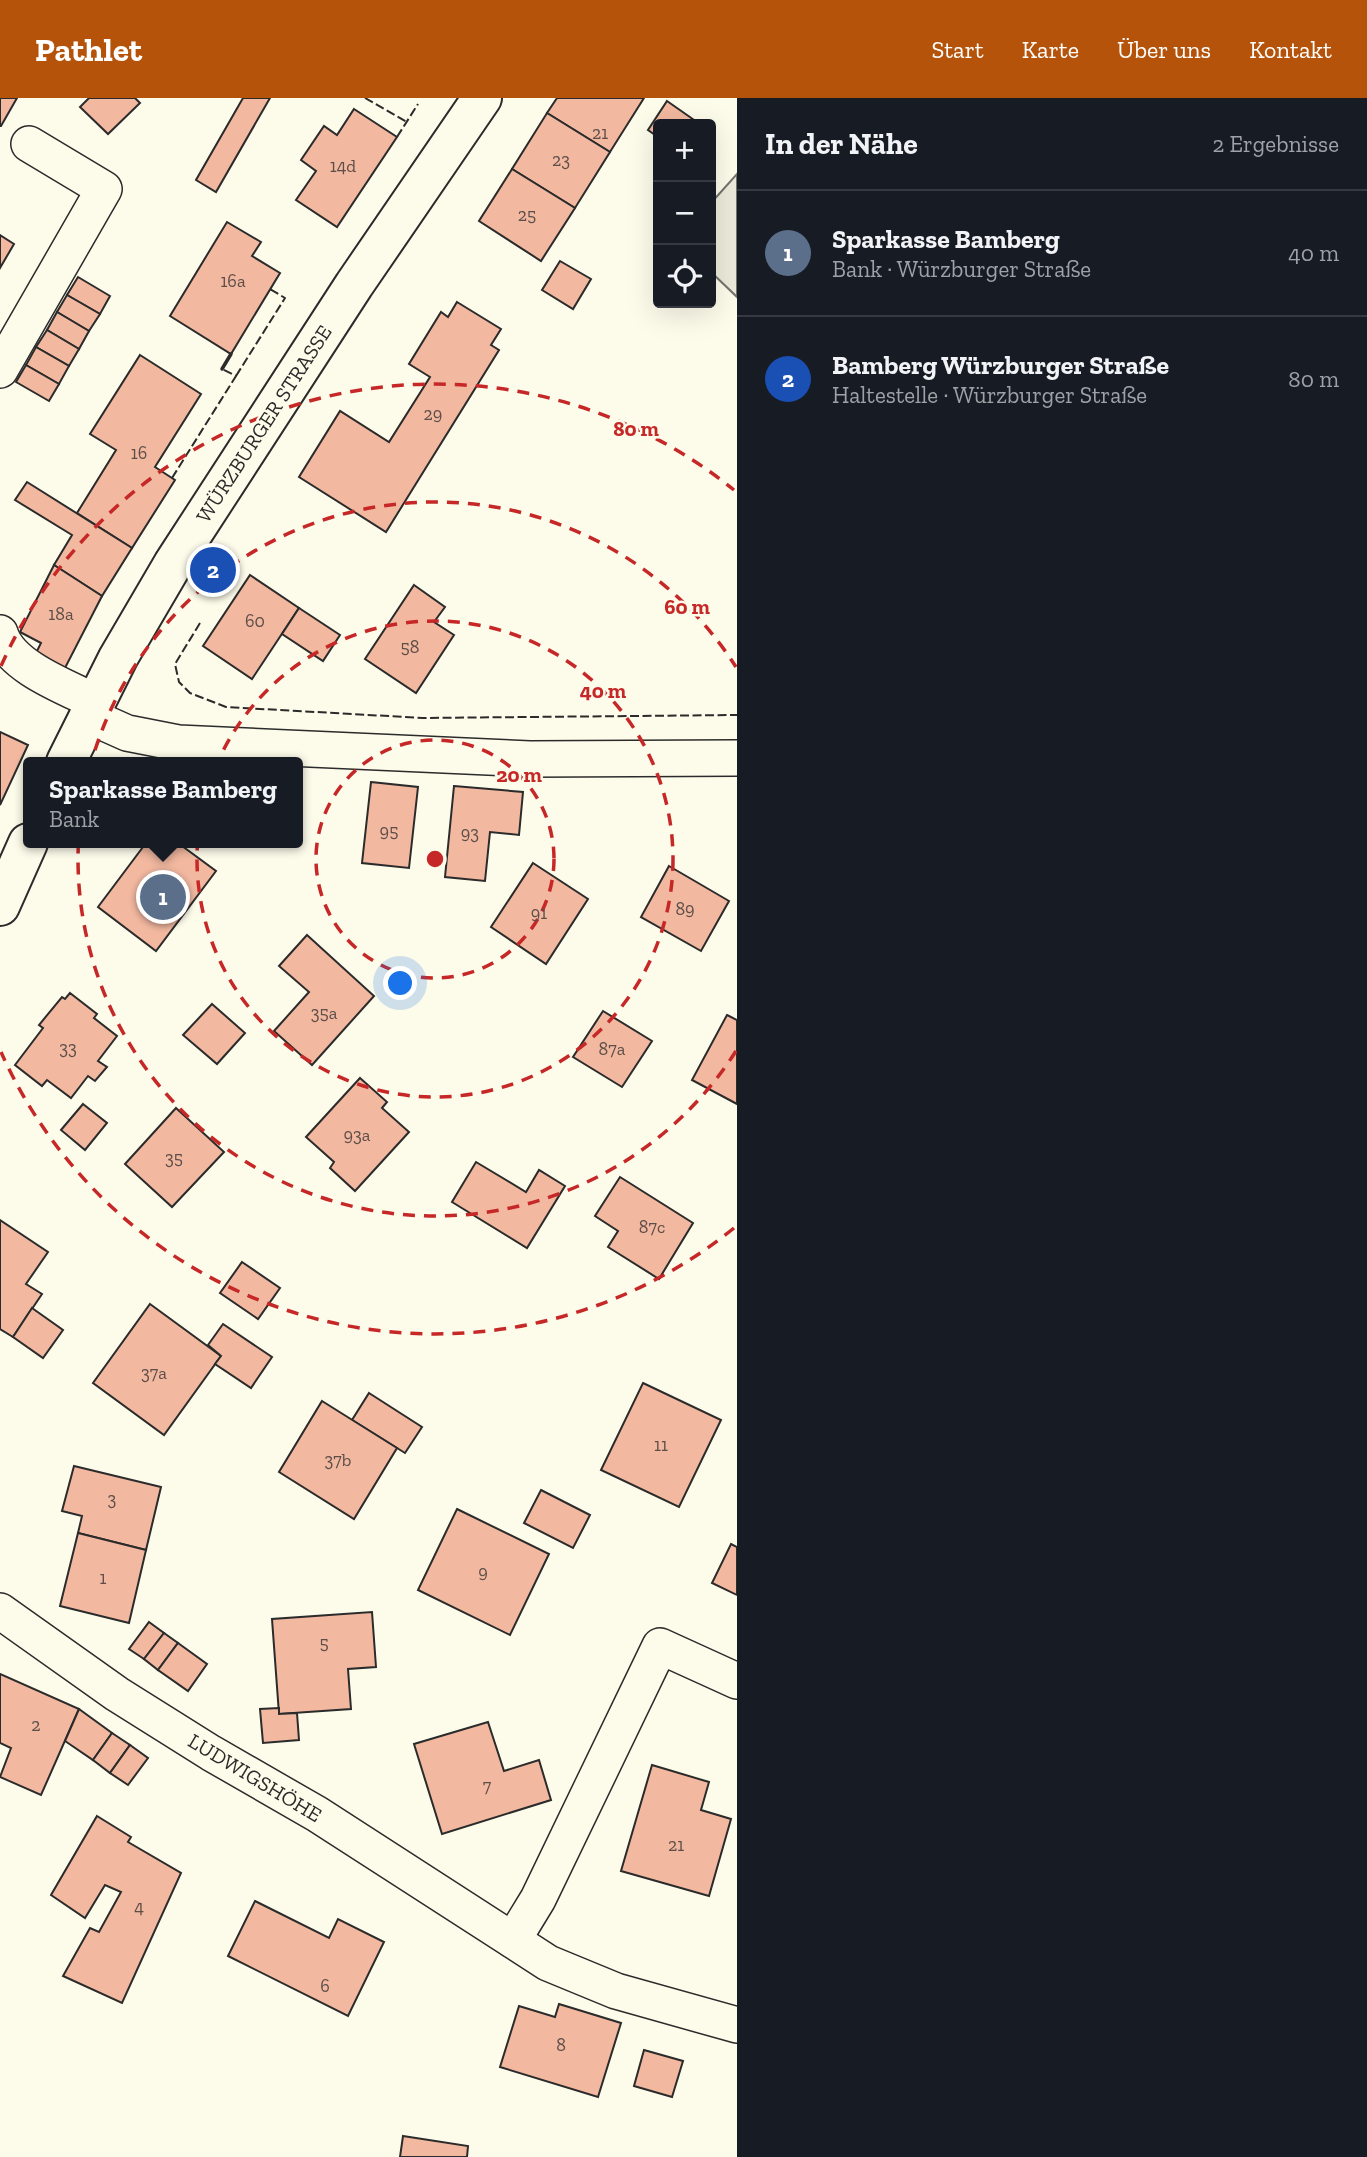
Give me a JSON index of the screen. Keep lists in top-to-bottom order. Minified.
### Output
{"streets":{"street":["WÜRZBURGER STRASSE","LUDWIGSHÖHE"]},"house_numbers":["21","23","14d","25","16a","29","16","18a","60","58","95","93","89","91","35a","33","87a","93a","35","87c","37a","11","37b","3","9","1","5","2","7","21","4","6","8"],"page":{"header":"Pathlet","nav":["Start","Karte","Über uns","Kontakt"],"heading":["In der Nähe","2 Ergebnisse"],"map_buttons":["+","−"],"list":[{"mark":"1","name":"Sparkasse Bamberg","note":"Bank · Würzburger Straße","value":"40 m"},{"mark":"2","name":"Bamberg Würzburger Straße","note":"Haltestelle · Würzburger Straße","value":"80 m"}],"pins":["2","1"],"popup":["Sparkasse Bamberg","Bank"]},"rings":["80 m","60 m","40 m","20 m"]}
